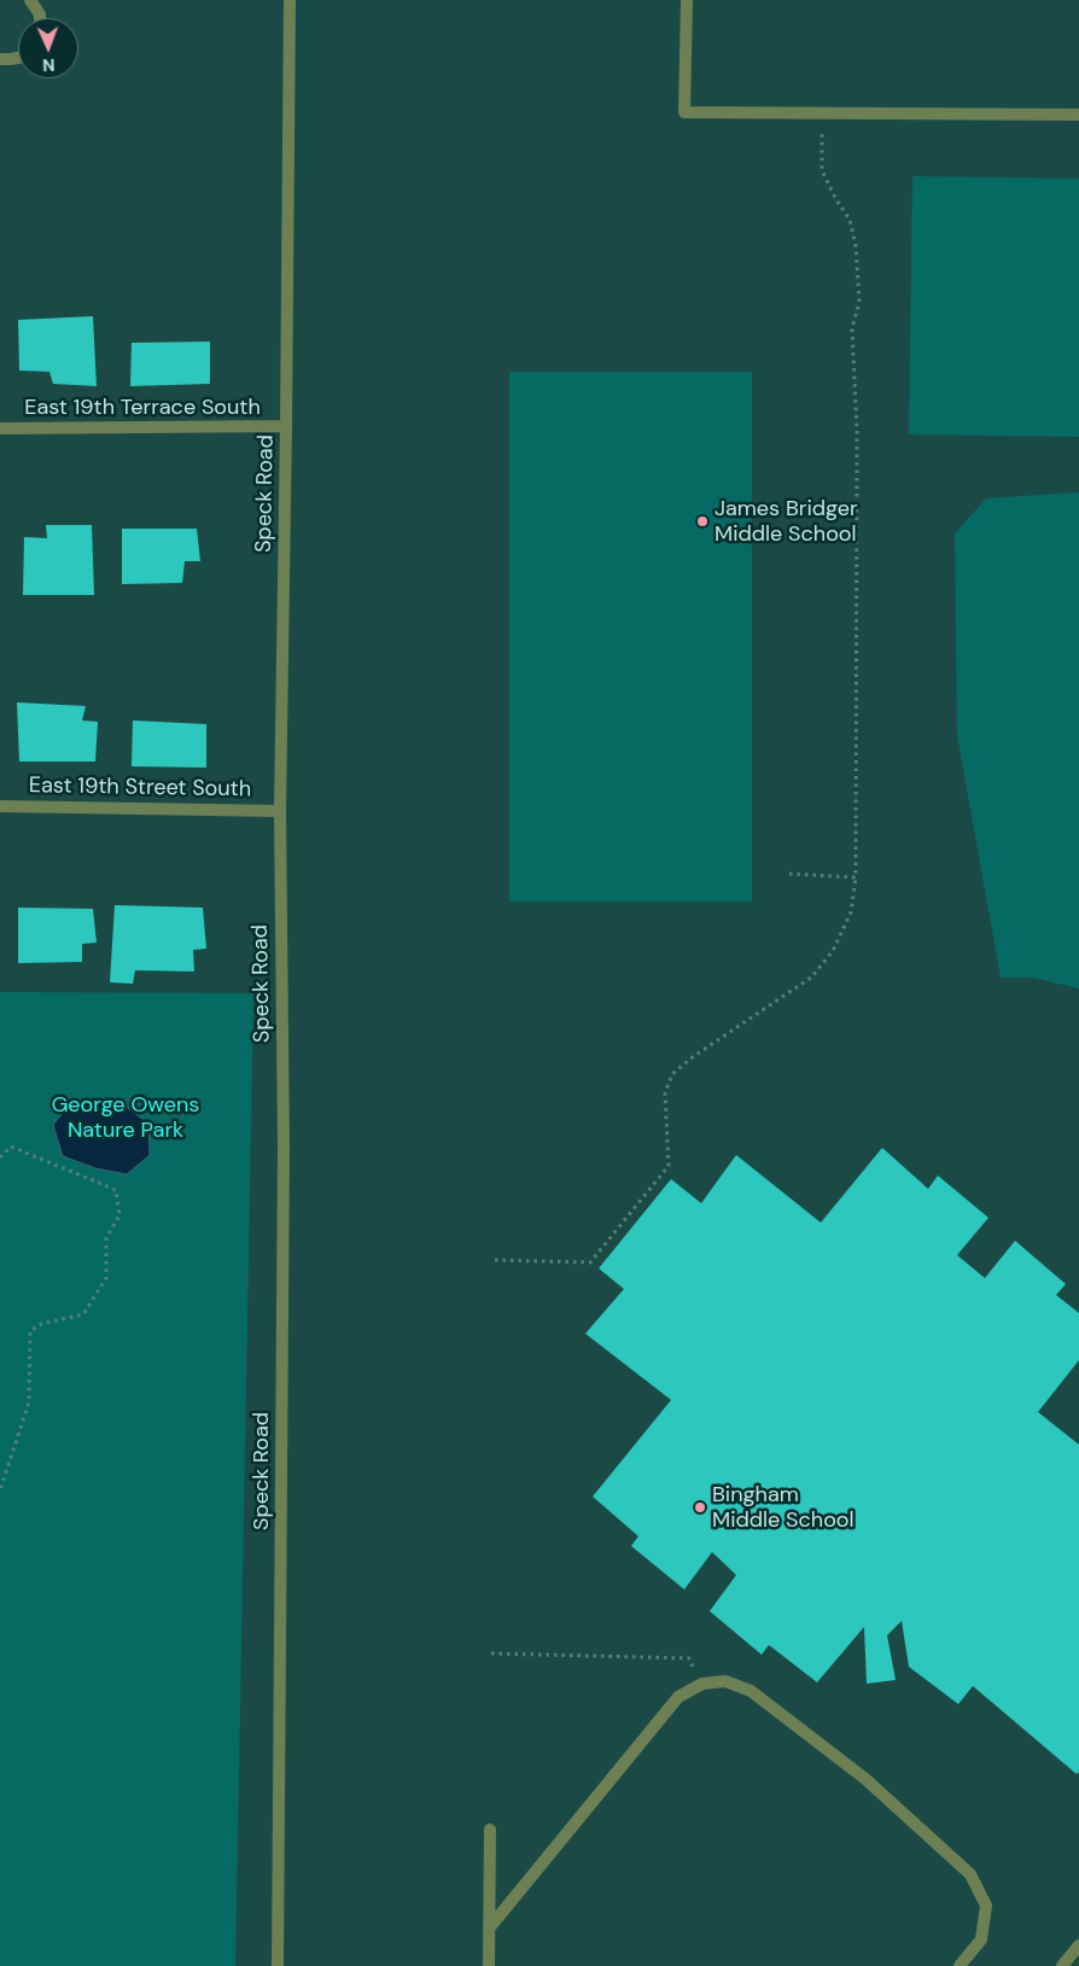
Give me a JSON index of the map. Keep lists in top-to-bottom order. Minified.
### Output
{"streets":{"street":["East 19th Terrace South","Speck Road","East 19th Street South"]},"crossings":[["East 19th Terrace South","Speck Road"],["Speck Road","East 19th Street South"]],"parks":["George Owens Nature Park"],"places":["James Bridger Middle School","Bingham Middle School"],"north":"bottom"}
